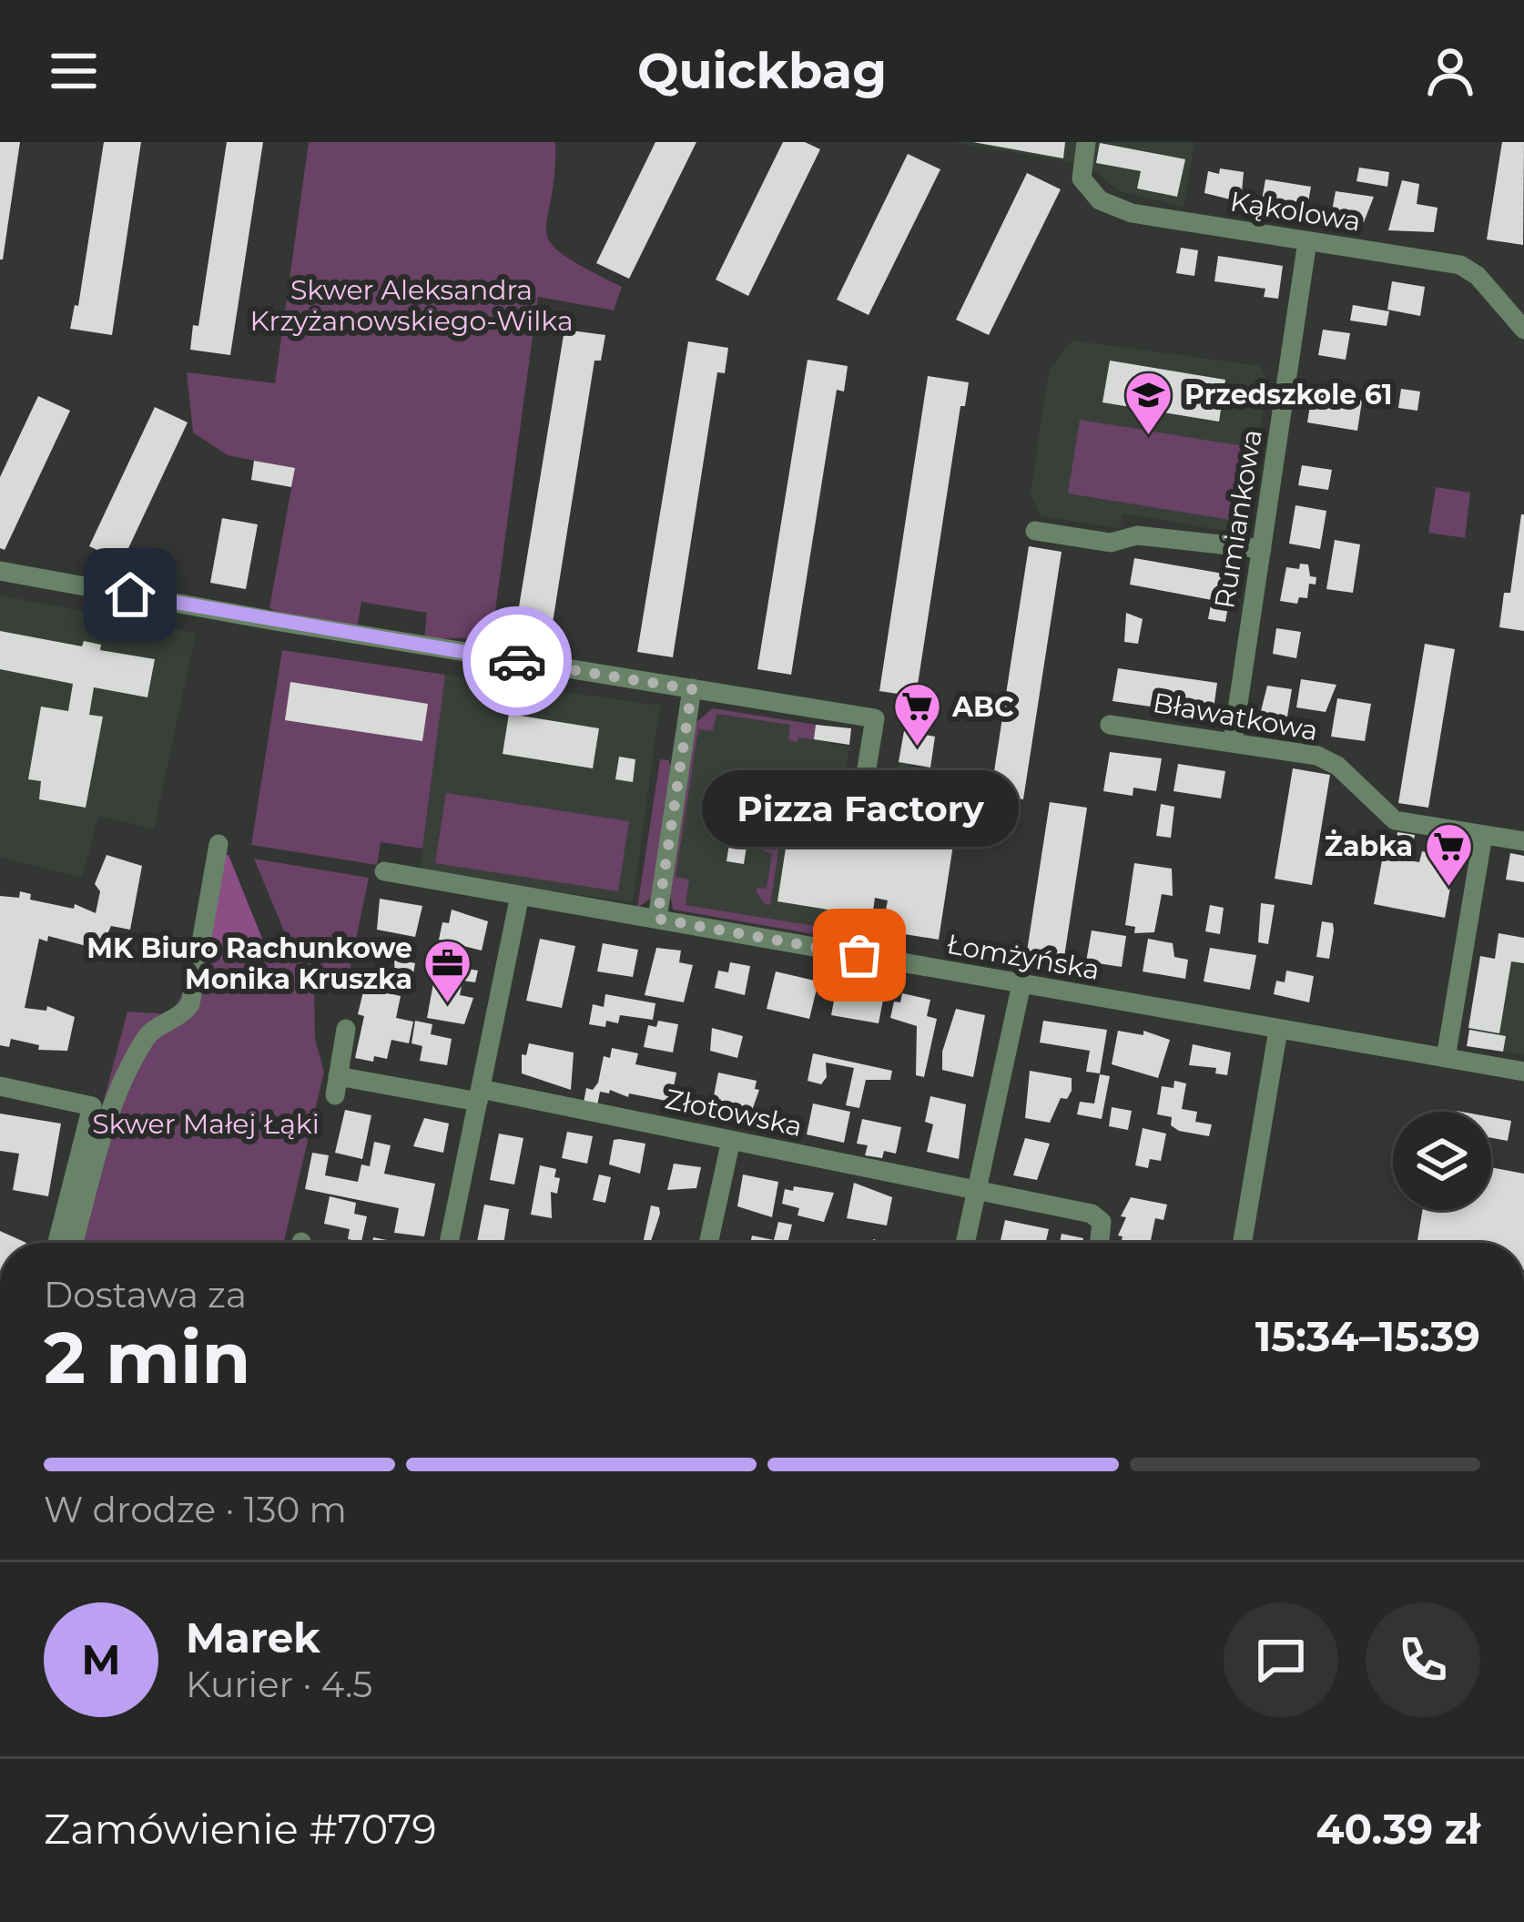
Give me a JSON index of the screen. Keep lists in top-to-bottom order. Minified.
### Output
{"streets":{"street":["Kąkolowa","Rumiankowa","Bławatkowa","Łomżyńska","Złotowska"]},"crossings":[["Kąkolowa","Rumiankowa"],["Rumiankowa","Bławatkowa"]],"parks":["Skwer Aleksandra Krzyżanowskiego-Wilka","Skwer Małej Łąki"],"places":{"school or university":["Przedszkole 61"],"supermarket":["ABC","Żabka"],"other":["Pizza Factory"],"office":["MK Biuro Rachunkowe Monika Kruszka"]},"page":{"header":"Quickbag","bubble":"Pizza Factory","heading":["2 min","Dostawa za","15:34–15:39"],"panel":["Marek","Kurier · 4.5","Zamówienie #7079","40.39 zł"],"bar":"W drodze · 130 m","round":"M"}}
